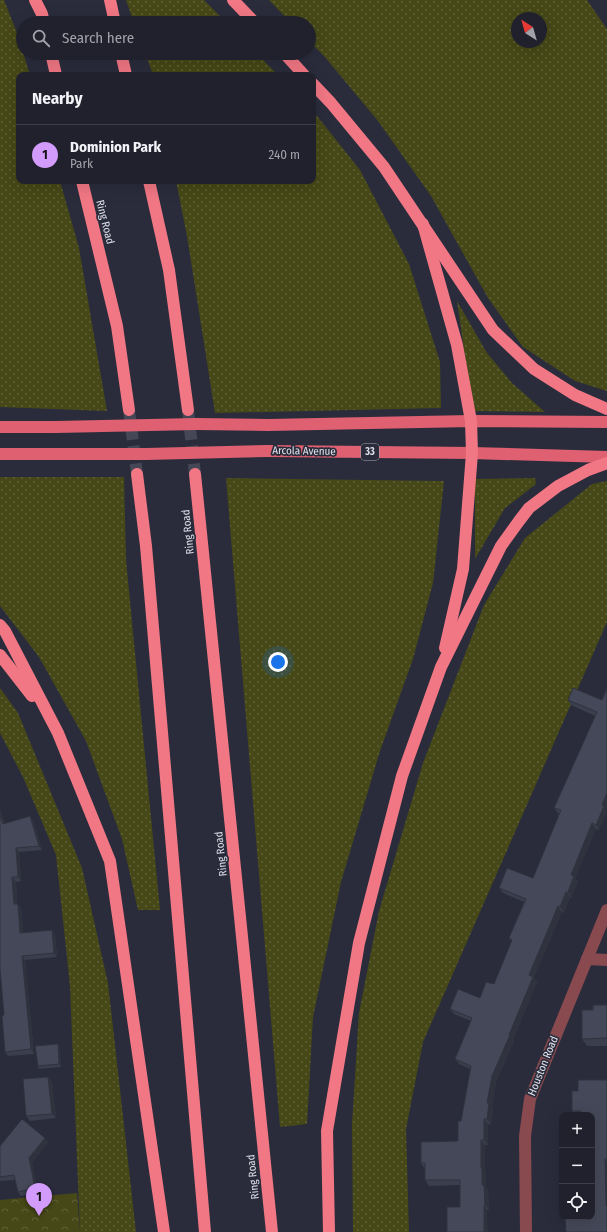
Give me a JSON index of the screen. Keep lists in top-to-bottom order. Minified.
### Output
{"streets":{"highway":["Ring Road"],"main road":["Arcola Avenue","33"],"street":["Houston Road"]},"north":"top left","page":{"search":"Search here","heading":"Nearby","list":[{"mark":"1","name":"Dominion Park","note":"Park","value":"240 m"}],"map_buttons":["+","−"],"pins":"1"}}
